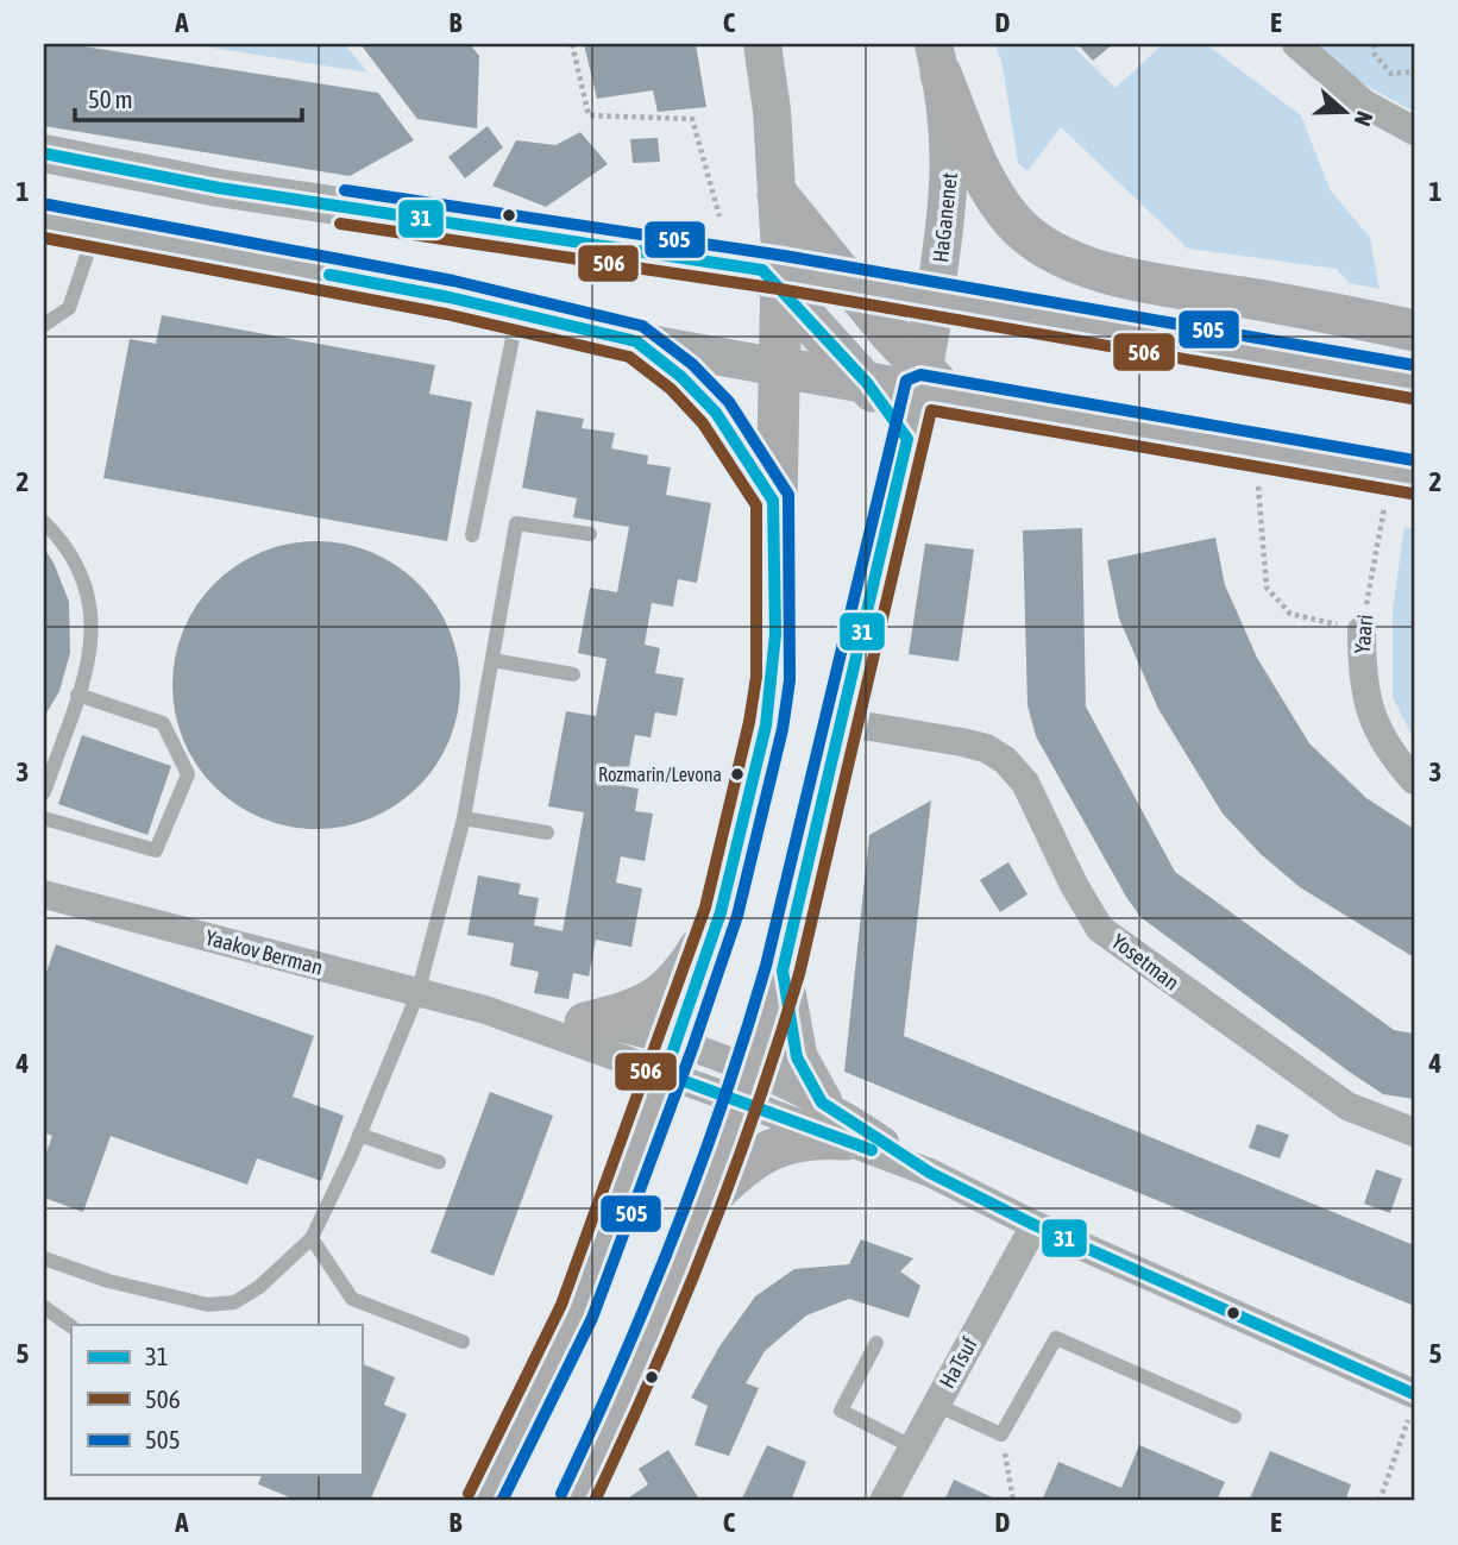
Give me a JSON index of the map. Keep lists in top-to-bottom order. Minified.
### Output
{"streets":{"main road":["HaGanenet"],"street":["Yaari","Yaakov Berman","Yosetman","HaTsuf"]},"crossings":[["HaGanenet","Yosetman"]],"places":["Rozmarin/Levona"],"lines":["transit line 31","transit line 505","transit line 506"],"legend":["31","506","505"],"scale_bar":"50 m","north":"right","grid":{"columns":["A","B","C","D","E"],"rows":["1","2","3","4","5"]}}
